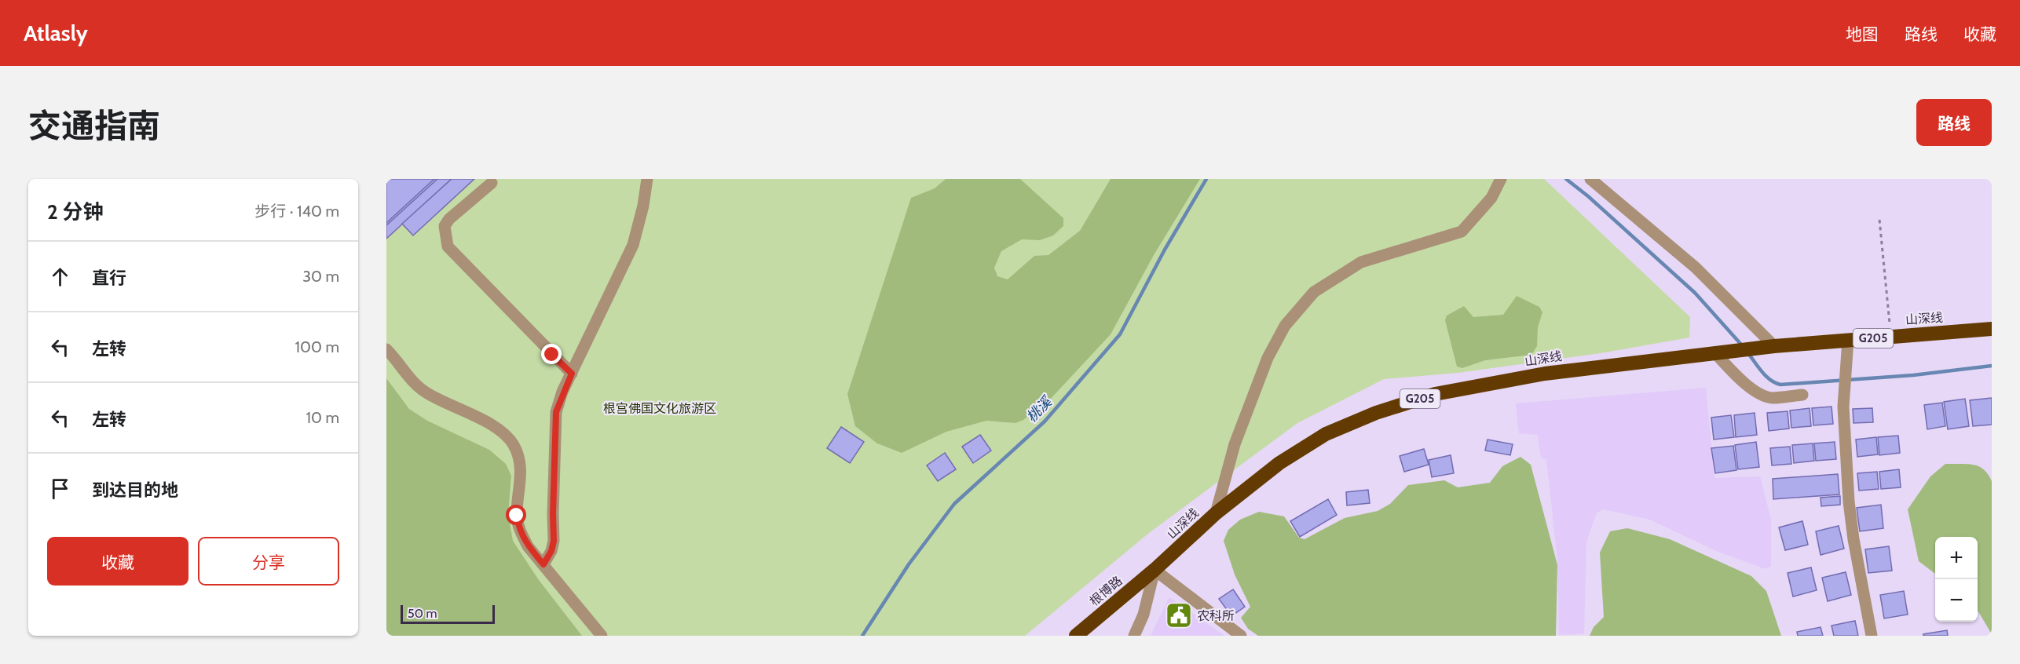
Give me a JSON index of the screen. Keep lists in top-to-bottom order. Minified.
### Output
{"streets":{"highway":["山深线","G205","根博路"]},"crossings":[["山深线","根博路"]],"water":["桃溪"],"parks":["根宫佛国文化旅游区"],"places":{"public building":["农科所"]},"scale_bar":"50 m","page":{"header":"Atlasly","nav":["地图","路线","收藏"],"title":"交通指南","buttons":["路线",["收藏","分享"]],"heading":["2 分钟","步行 · 140 m"],"list":[["直行","30 m"],["左转","100 m"],["左转","10 m"],"到达目的地"],"map_buttons":["+","−"],"scale":"50 m"}}
